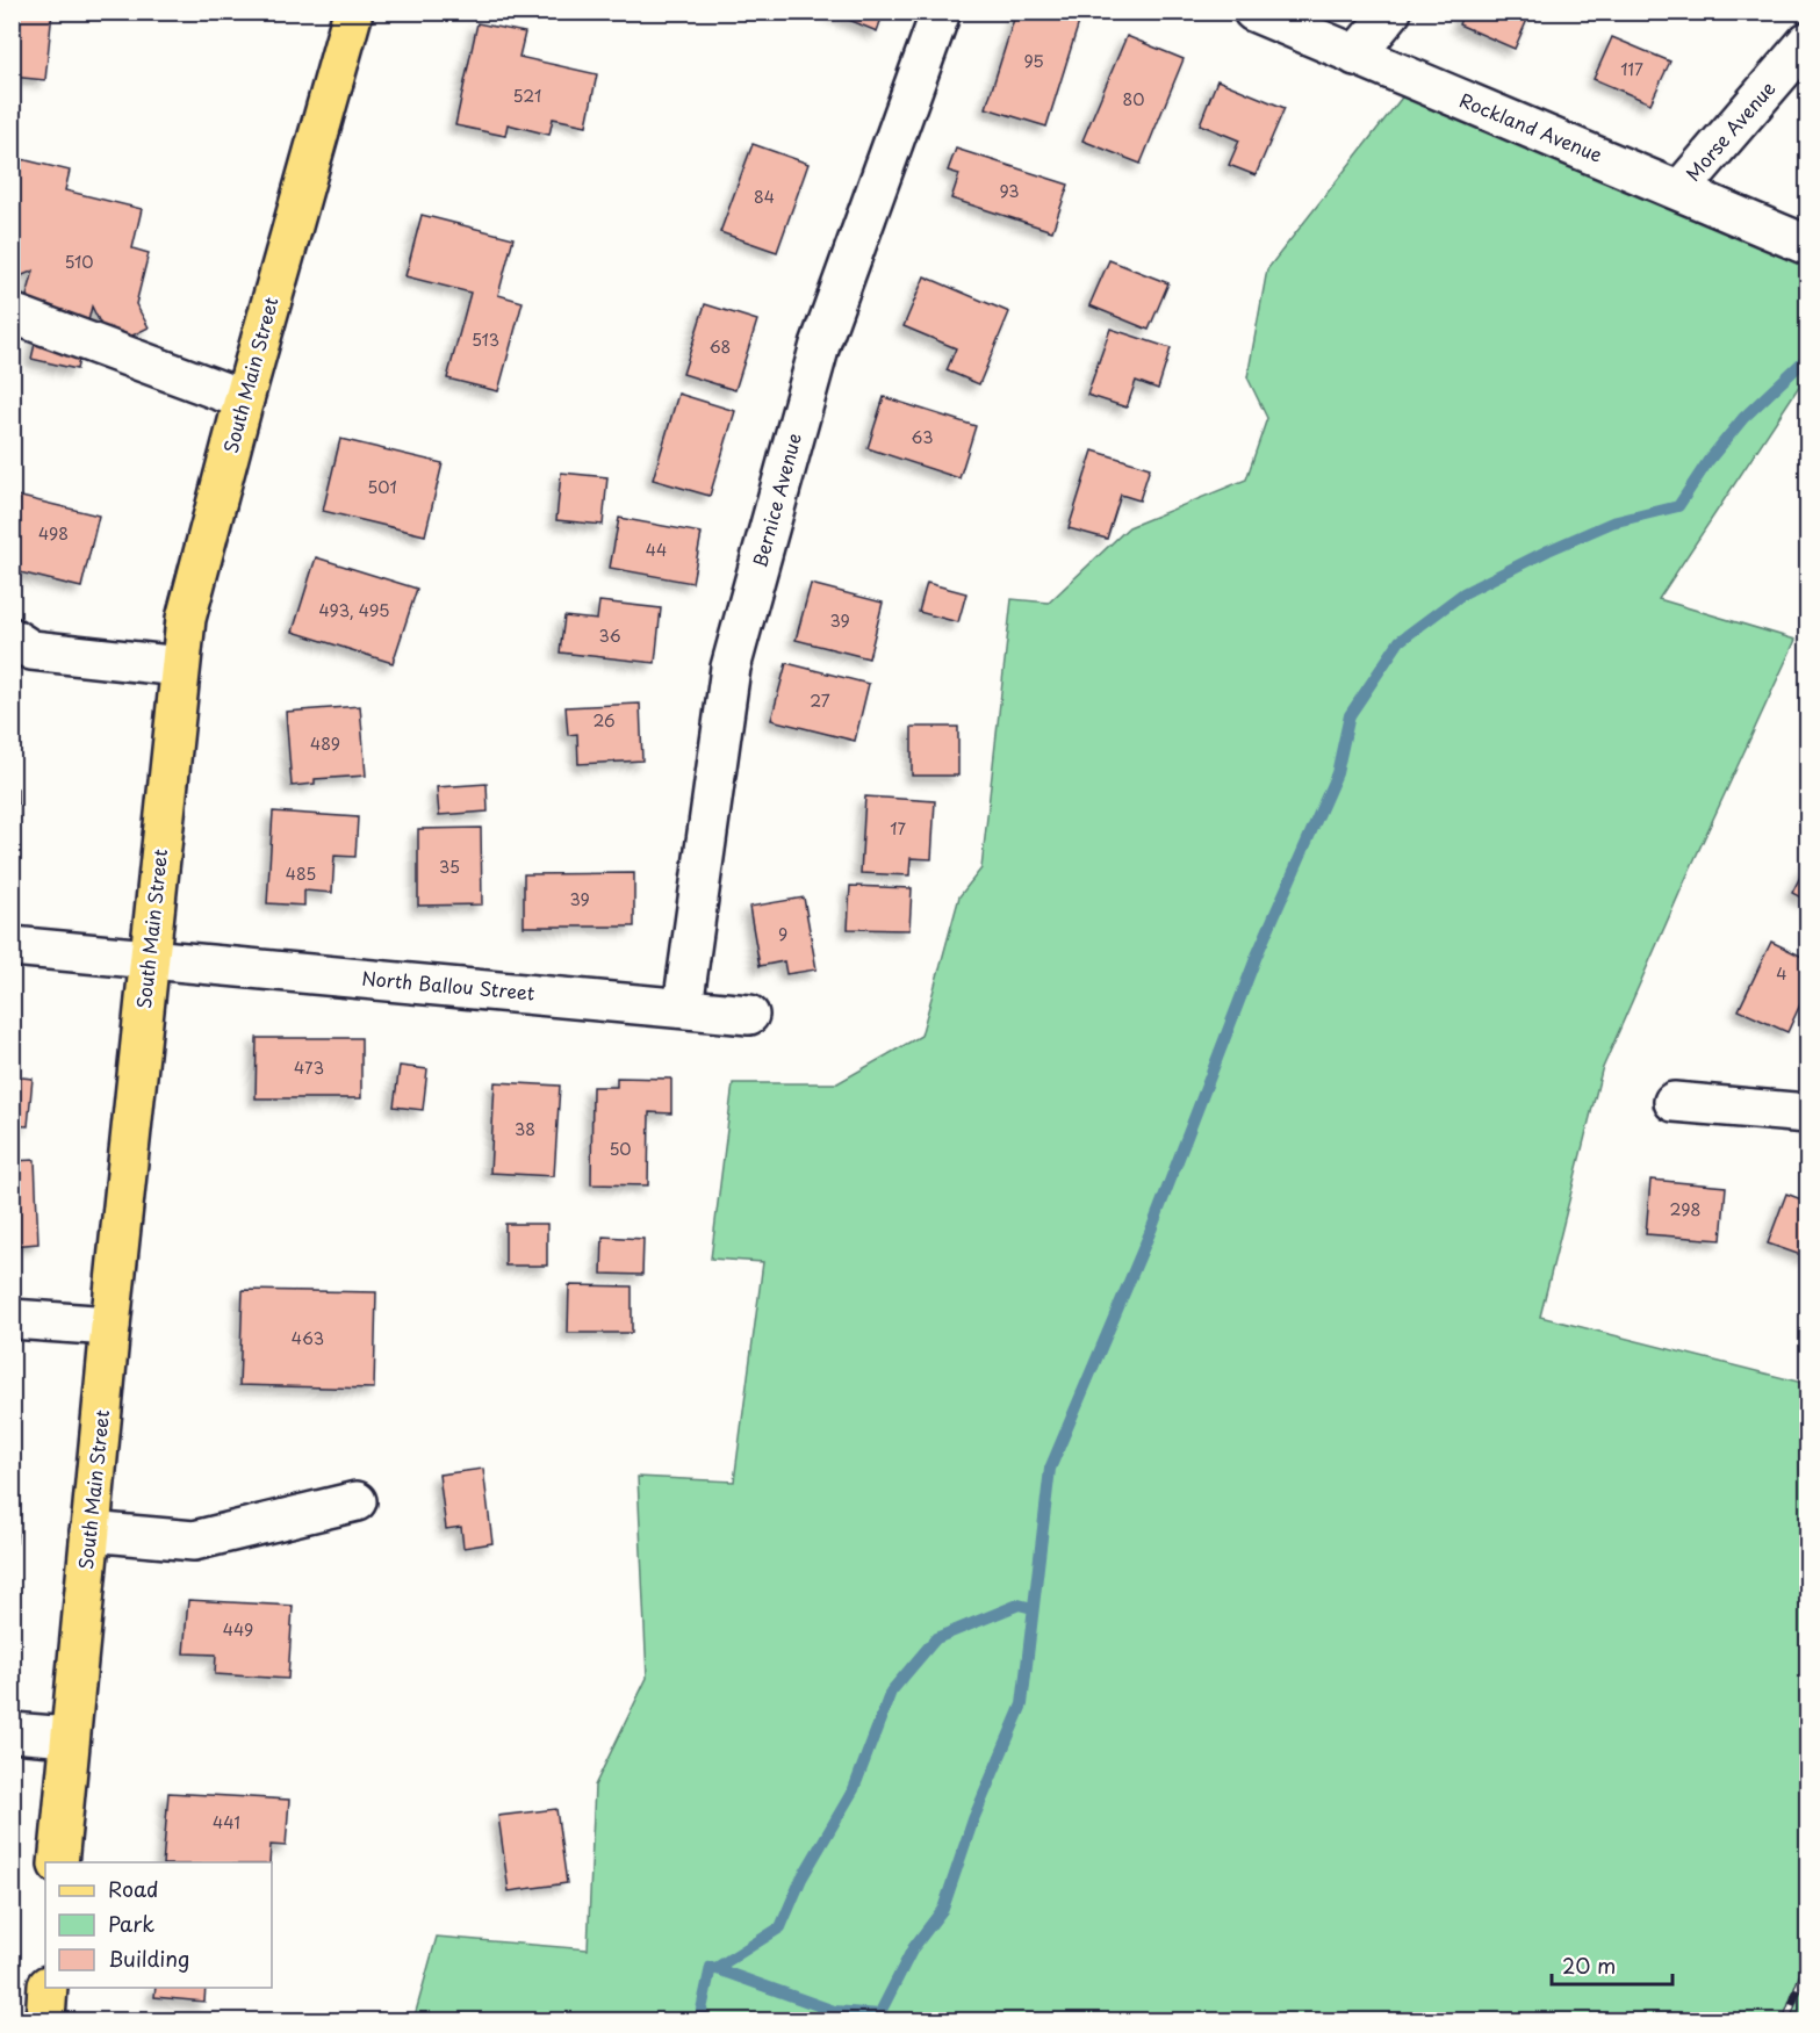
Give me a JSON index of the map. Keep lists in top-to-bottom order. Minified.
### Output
{"streets":{"main road":["South Main Street"],"street":["Rockland Avenue","Morse Avenue","Bernice Avenue","North Ballou Street"]},"crossings":[["Rockland Avenue","Morse Avenue"],["South Main Street","North Ballou Street"],["Bernice Avenue","North Ballou Street"]],"house_numbers":["95","117","521","80","93","84","510","513","68","63","501","498","44","493, 495","39","36","27","26","489","17","35","485","39","9","4","473","38","50","298","463","449","441"],"legend":["Road","Park","Building"],"scale_bar":"20 m"}
